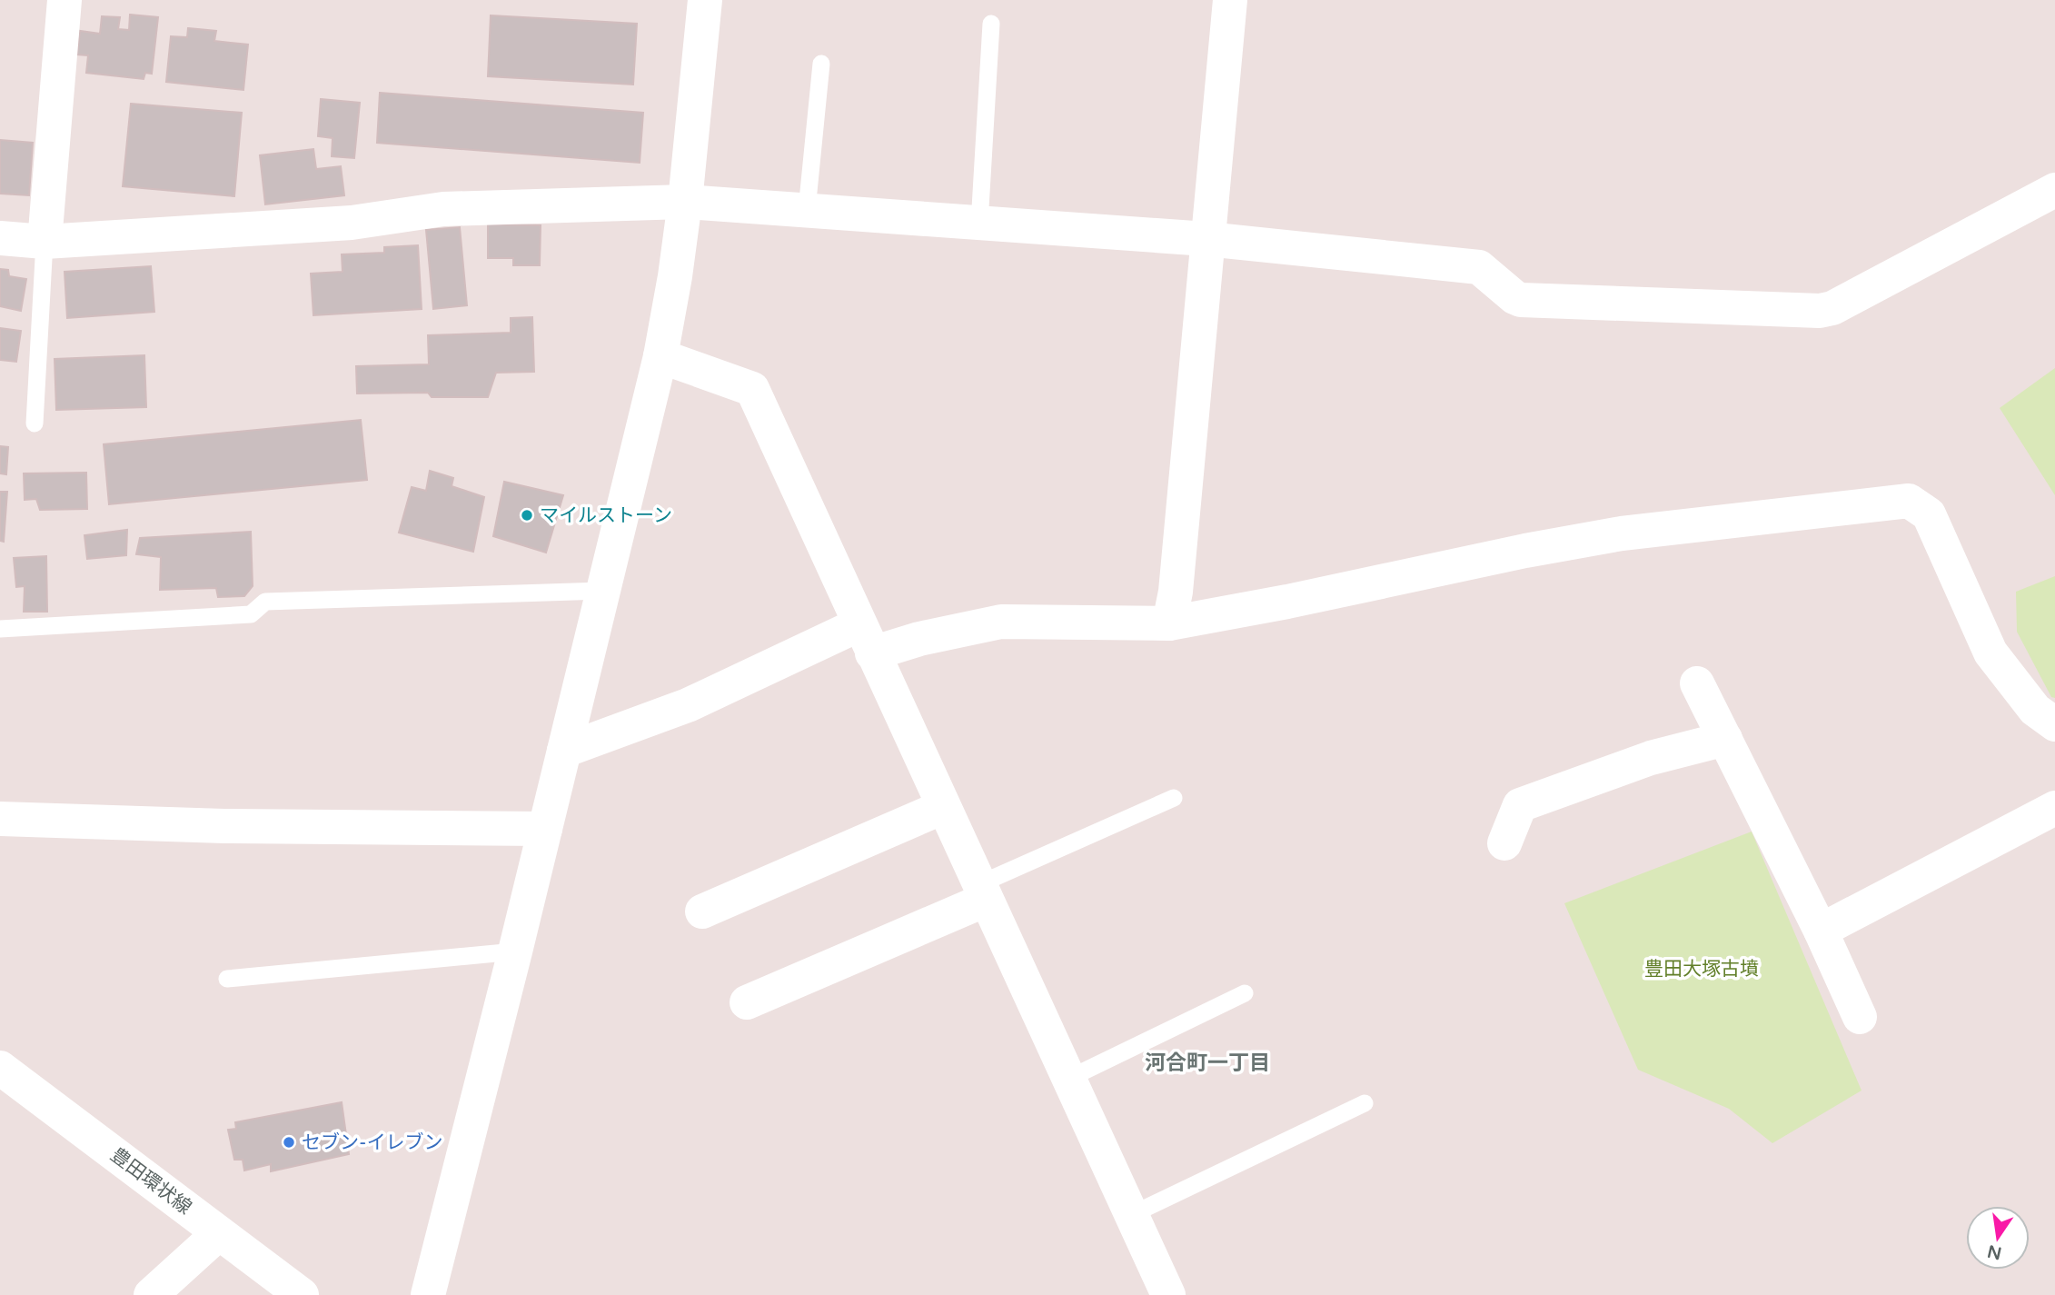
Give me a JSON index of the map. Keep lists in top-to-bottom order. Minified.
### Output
{"streets":{"street":["豊田環状線"]},"districts":["河合町一丁目"],"parks":["豊田大塚古墳"],"places":["マイルストーン","セブン-イレブン"],"north":"bottom"}
